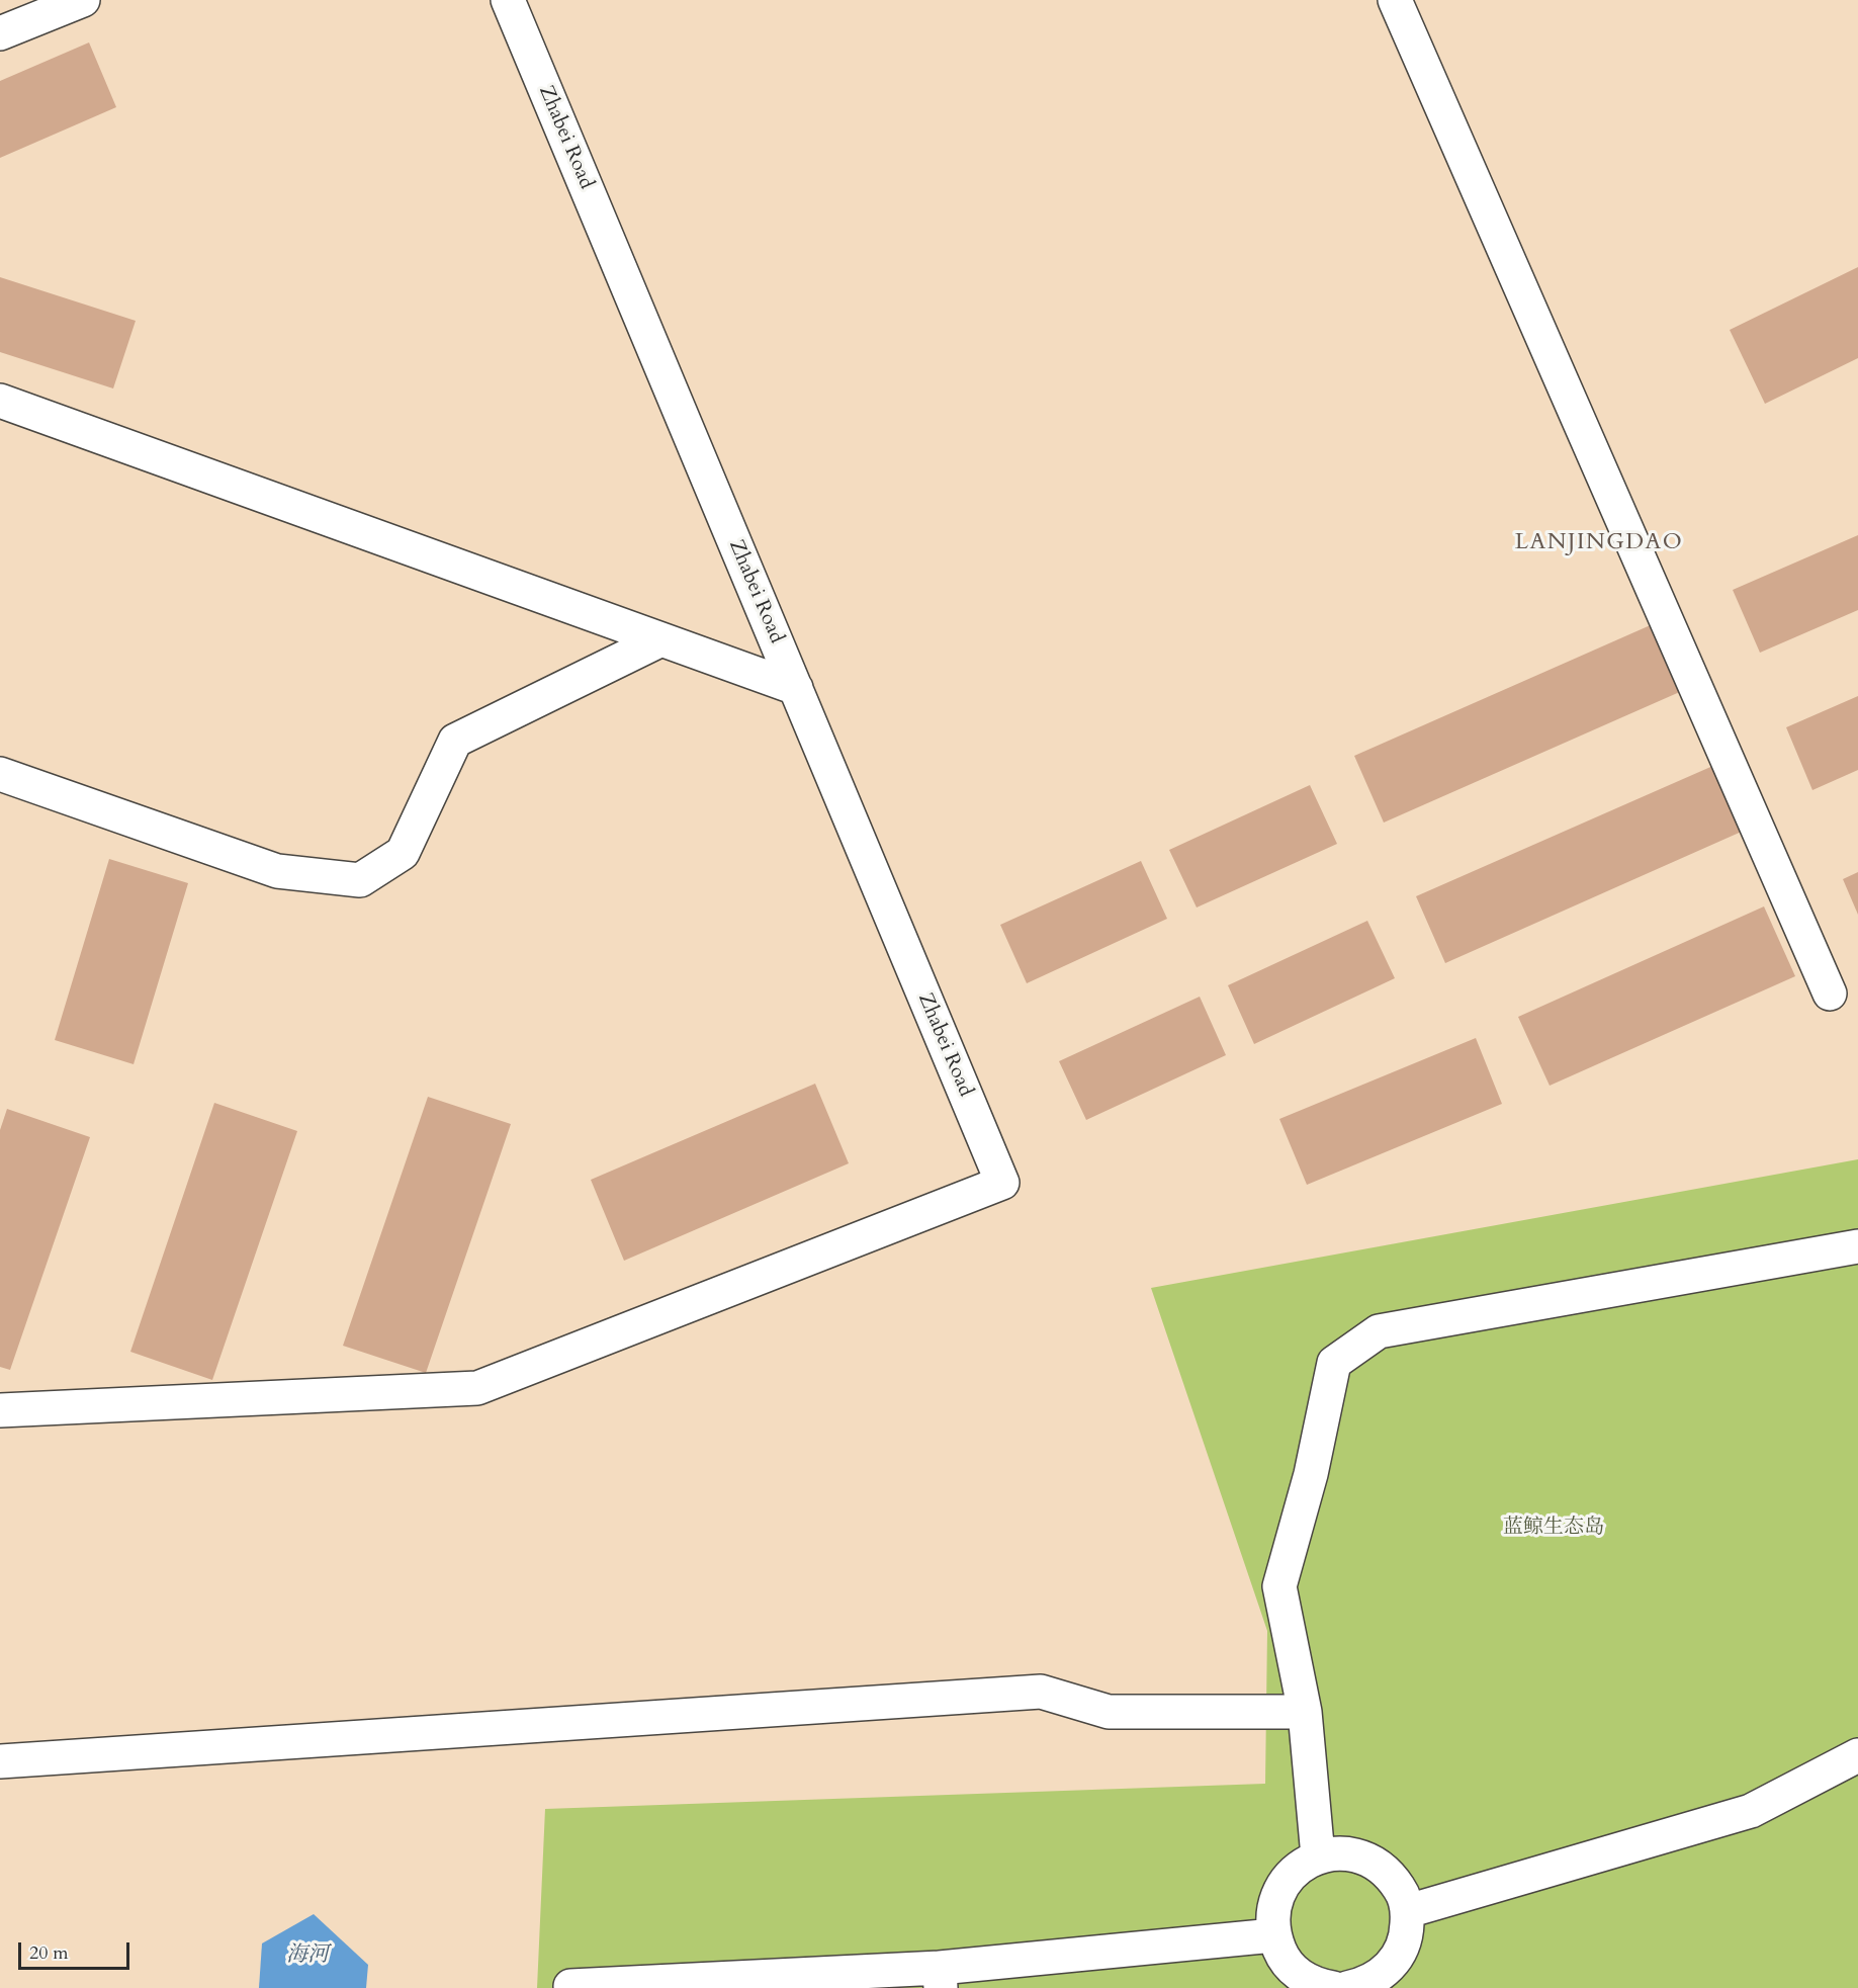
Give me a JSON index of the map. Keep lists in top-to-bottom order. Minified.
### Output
{"streets":{"street":["Zhabei Road"]},"districts":["LANJINGDAO"],"water":["海河"],"parks":["蓝鲸生态岛"],"scale_bar":"20 m"}
